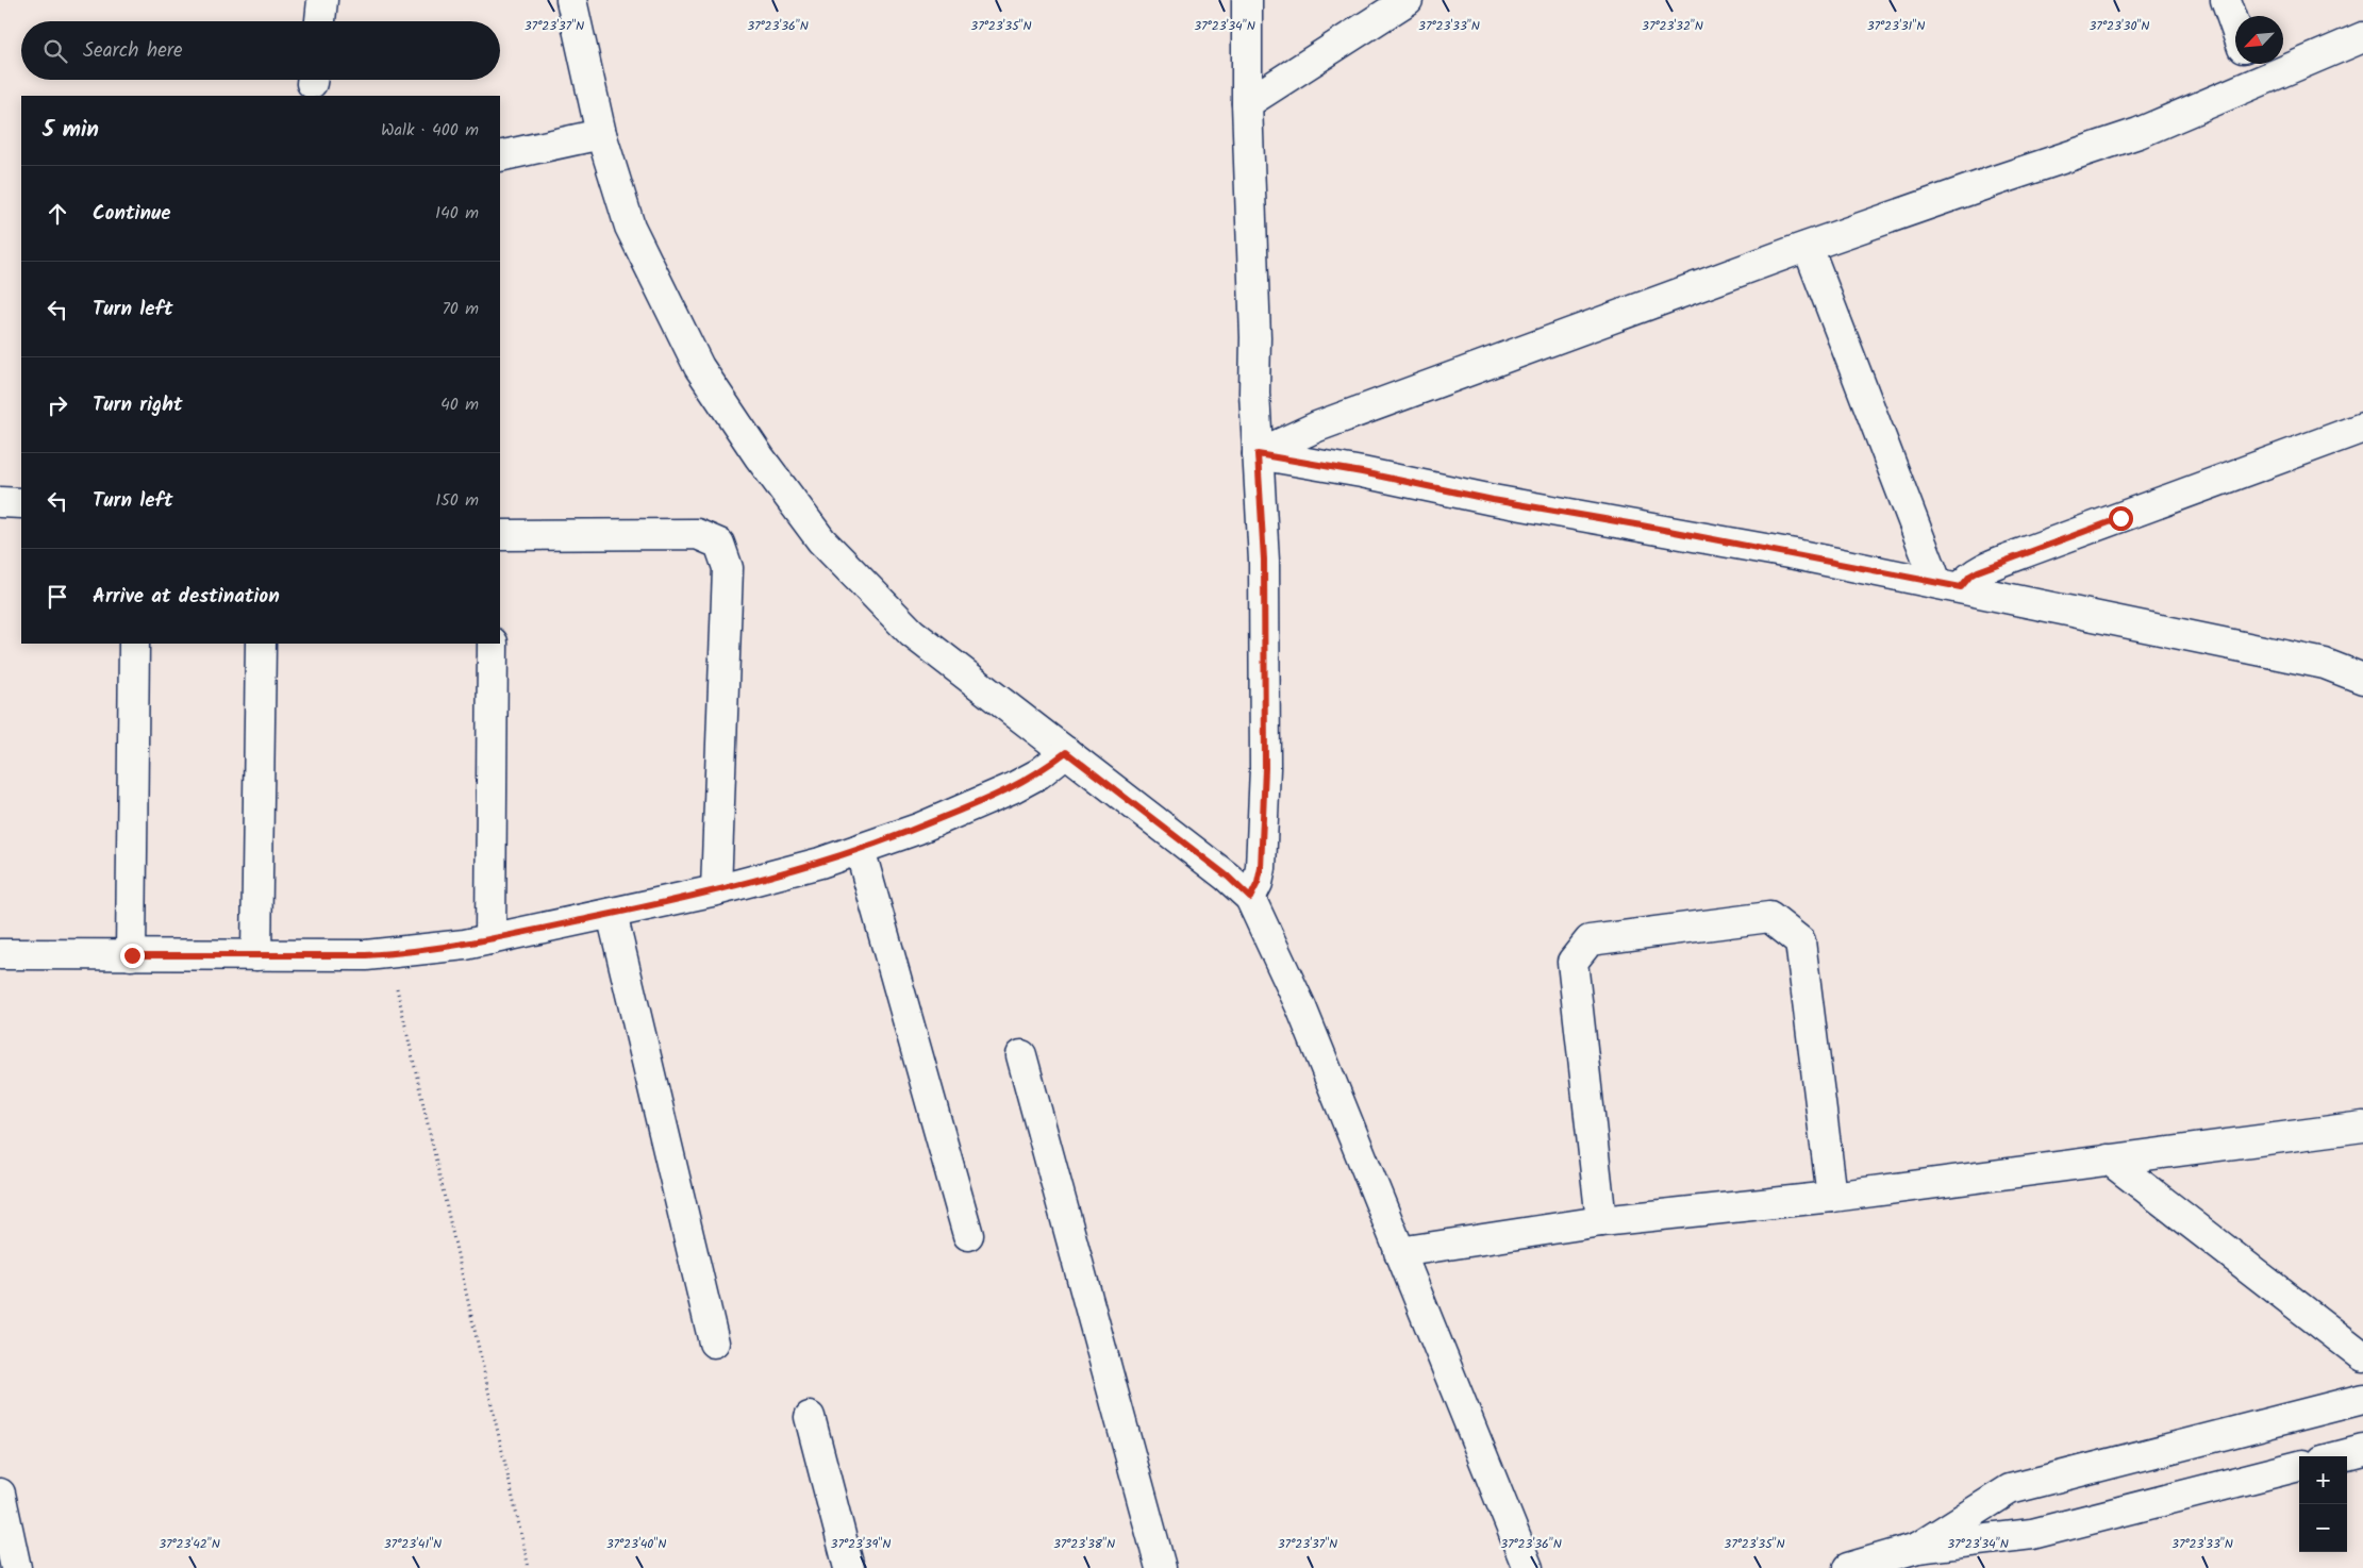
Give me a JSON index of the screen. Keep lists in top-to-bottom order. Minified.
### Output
{"north":"bottom left","page":{"search":"Search here","heading":["5 min","Walk · 400 m"],"list":[["Continue","140 m"],["Turn left","70 m"],["Turn right","40 m"],["Turn left","150 m"],"Arrive at destination"],"map_buttons":["+","−"]},"coordinates":["37°23'37\"N","37°23'36\"N","37°23'35\"N","37°23'34\"N","37°23'33\"N","37°23'32\"N","37°23'31\"N","37°23'30\"N","37°23'42\"N","37°23'41\"N","37°23'40\"N","37°23'39\"N","37°23'38\"N"]}
